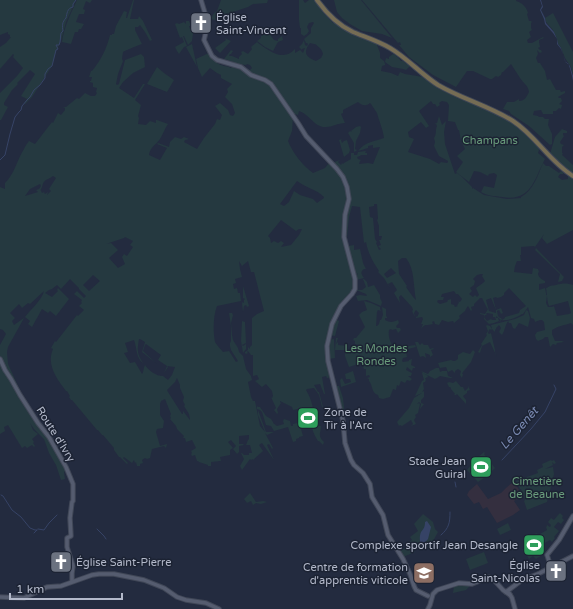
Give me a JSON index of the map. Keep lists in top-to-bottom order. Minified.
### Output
{"streets":{"main road":["Route d'Ivry"]},"water":["Le Genêt"],"parks":["Champans","Les Mondes Rondes","Cimetière de Beaune"],"places":{"church":["Église Saint-Vincent","Église Saint-Pierre","Église Saint-Nicolas"],"sports":["Zone de Tir à l'Arc","Stade Jean Guiral","Complexe sportif Jean Desangle"],"school or university":["Centre de formation d'apprentis viticole"]},"scale_bar":"1 km"}
